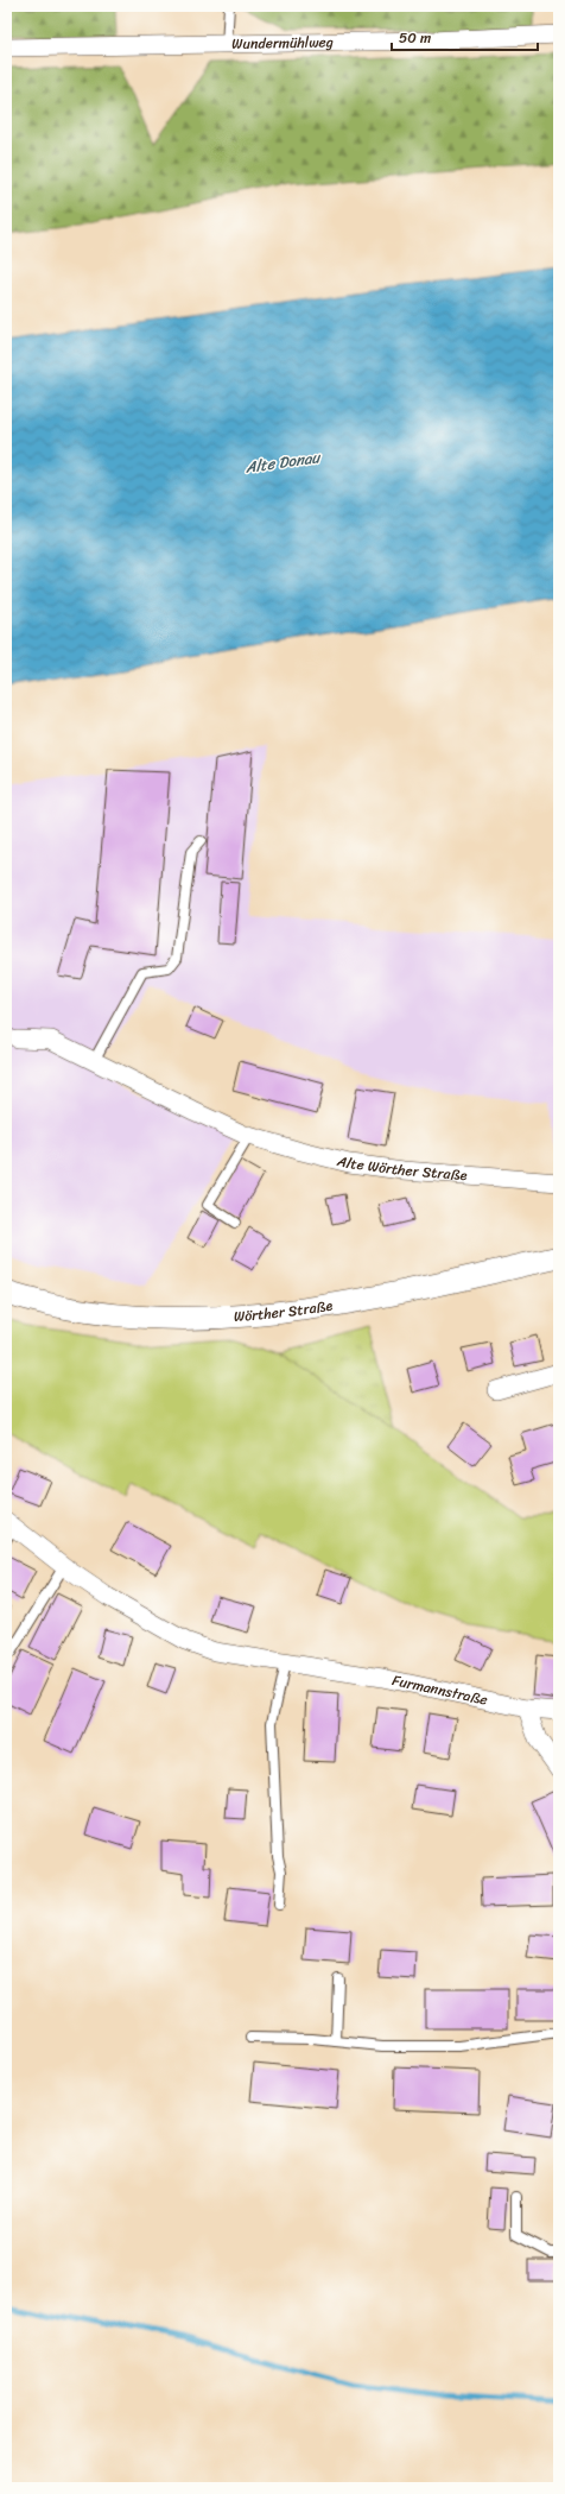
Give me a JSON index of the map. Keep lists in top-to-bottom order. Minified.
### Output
{"streets":{"street":["Wundermühlweg","Alte Wörther Straße","Wörther Straße","Furmannstraße"]},"water":["Alte Donau"],"scale_bar":"50 m"}
